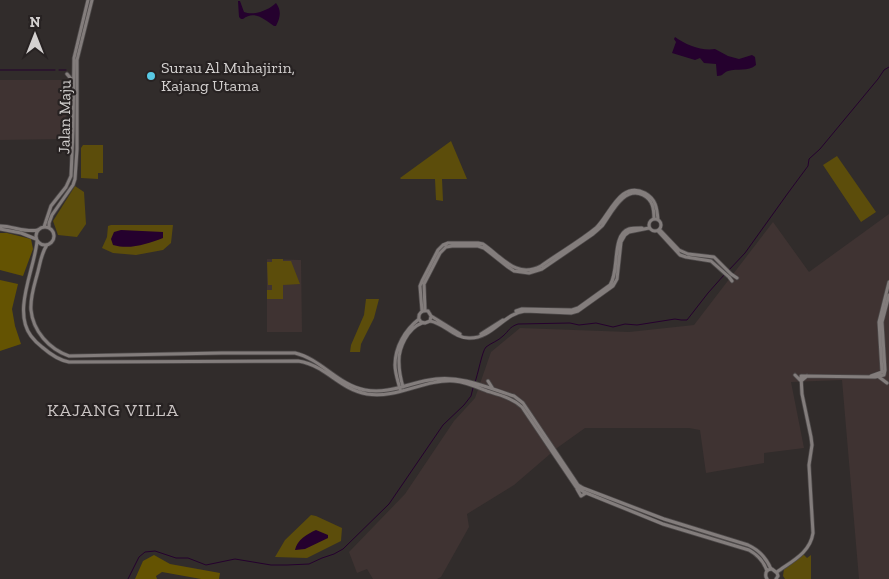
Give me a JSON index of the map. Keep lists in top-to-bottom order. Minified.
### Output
{"streets":{"street":["Jalan Maju"]},"districts":["KAJANG VILLA"],"places":["Surau Al Muhajirin, Kajang Utama"],"north":"top"}
